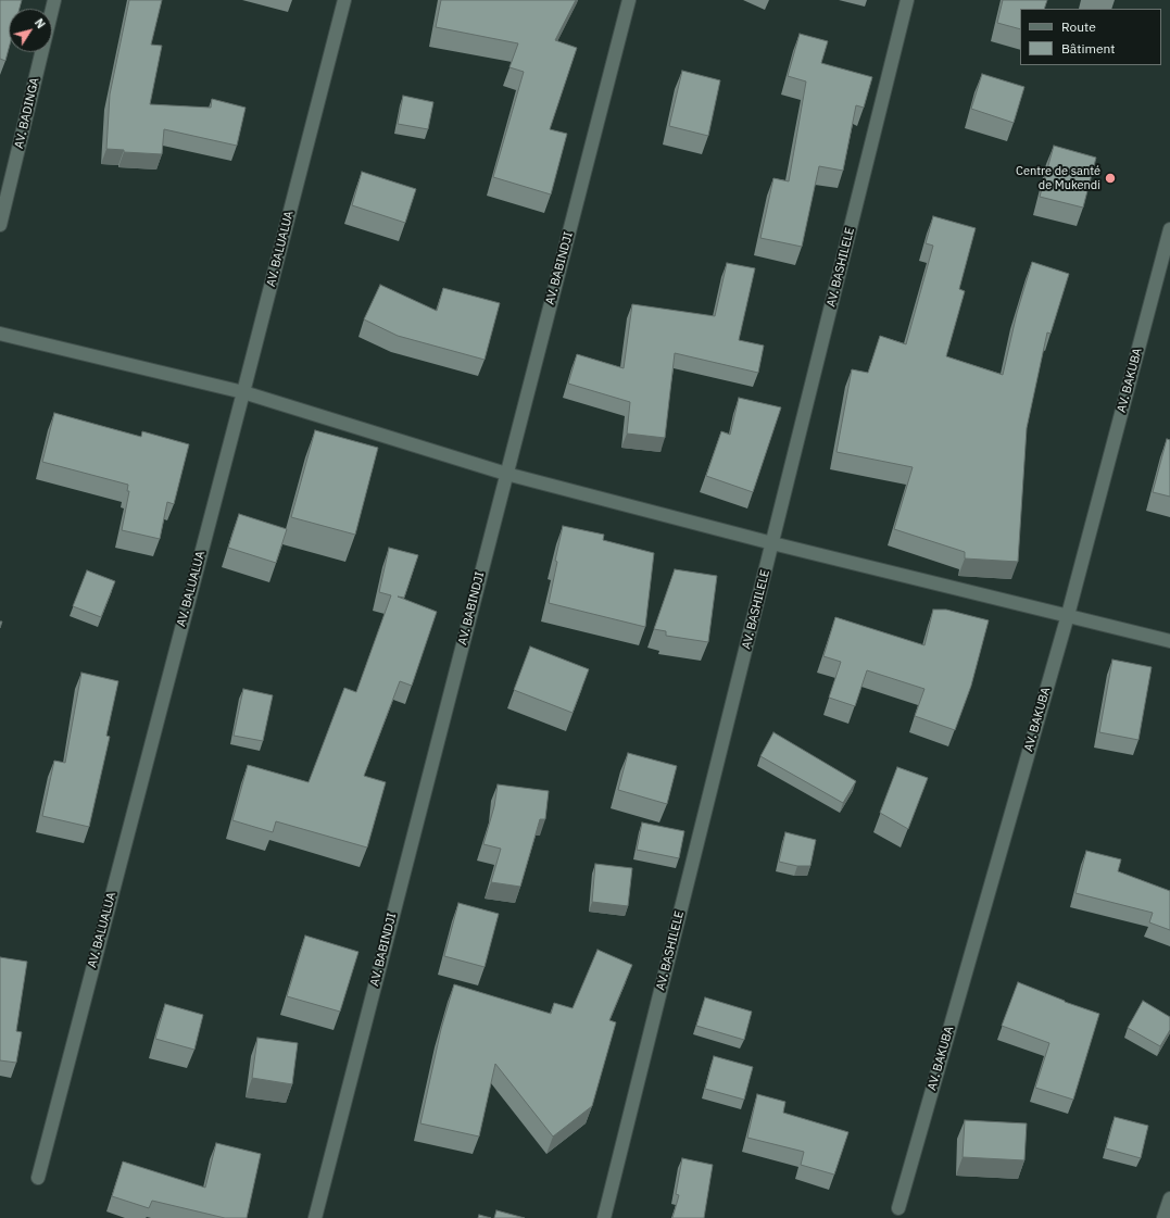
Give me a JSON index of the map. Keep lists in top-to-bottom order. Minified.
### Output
{"streets":{"street":["AV. BADINGA","AV. BALUALUA","AV. BASHILELE","AV. BABINDJI","AV. BAKUBA"]},"places":["Centre de santé de Mukendi"],"legend":["Route","Bâtiment"],"north":"top right"}
